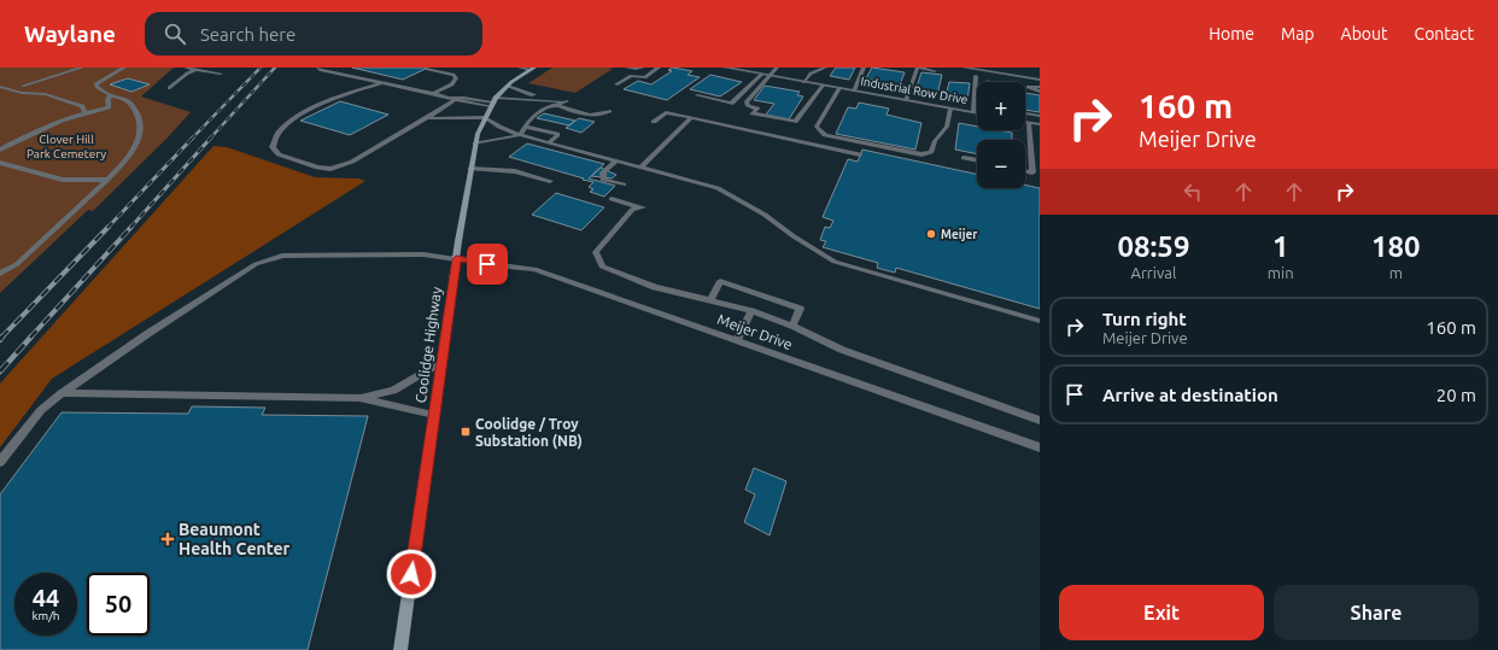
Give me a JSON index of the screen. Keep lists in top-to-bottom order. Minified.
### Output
{"streets":{"main road":["Coolidge Highway"],"street":["Industrial Row Drive","Meijer Drive"]},"crossings":[["Meijer Drive","Coolidge Highway"]],"parks":["Clover Hill Park Cemetery"],"places":{"other":["Meijer"],"transit":["Coolidge / Troy Substation (NB)"],"health":["Beaumont Health Center"]},"page":{"header":"Waylane","search":"Search here","nav":["Home","Map","About","Contact"],"turn":["160 m","Meijer Drive"],"map_buttons":["+","−"],"eta":["08:59","Arrival","1","min","180","m"],"list":[{"name":"Turn right","note":"Meijer Drive","value":"160 m"},{"name":"Arrive at destination","value":"20 m"}],"speed":"44 km/h","limit":"50","buttons":["Exit","Share"]}}
